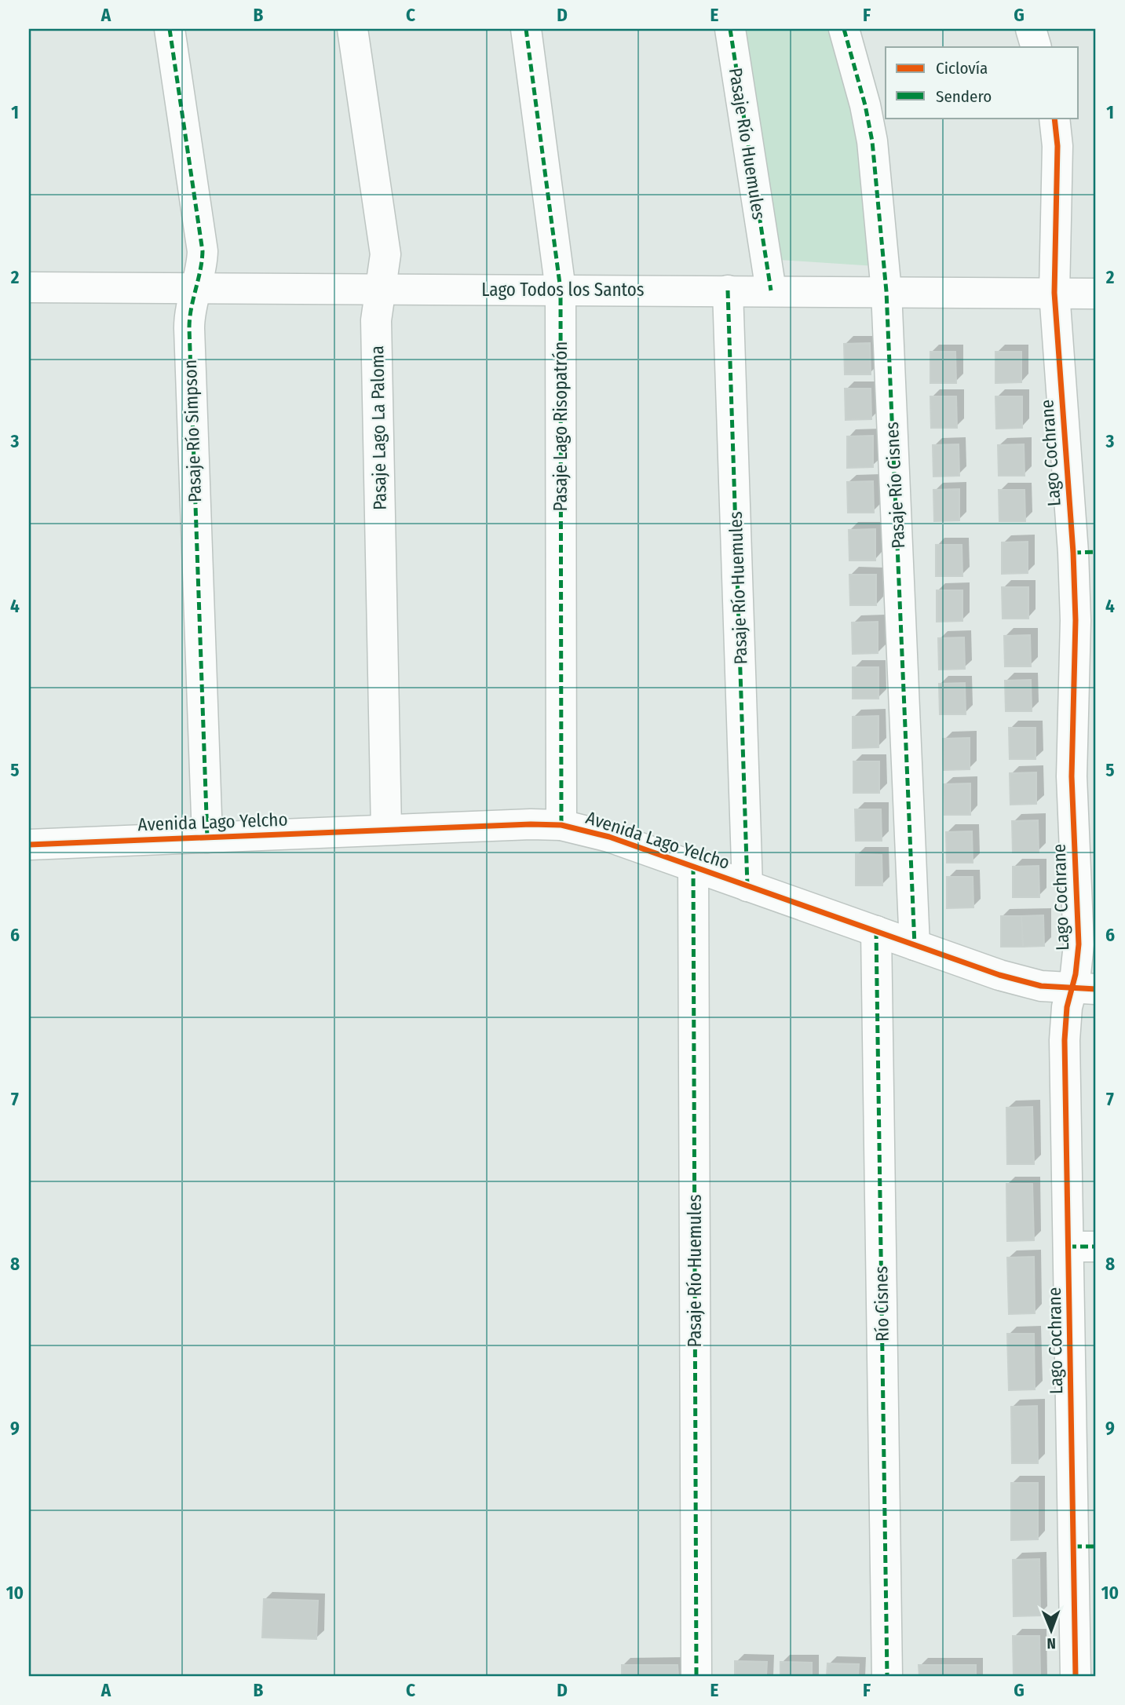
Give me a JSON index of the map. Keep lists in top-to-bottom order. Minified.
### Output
{"streets":{"street":["Pasaje Río Huemules","Lago Todos los Santos","Pasaje Lago Risopatrón","Pasaje Lago La Paloma","Pasaje Río Simpson","Lago Cochrane","Pasaje Río Cisnes","Avenida Lago Yelcho","Río Cisnes"]},"crossings":[["Pasaje Río Huemules","Lago Todos los Santos"],["Pasaje Río Huemules","Avenida Lago Yelcho"],["Lago Todos los Santos","Pasaje Lago Risopatrón"],["Lago Todos los Santos","Pasaje Lago La Paloma"],["Lago Todos los Santos","Pasaje Río Simpson"],["Lago Todos los Santos","Lago Cochrane"],["Lago Todos los Santos","Pasaje Río Cisnes"],["Pasaje Lago Risopatrón","Avenida Lago Yelcho"],["Pasaje Lago La Paloma","Avenida Lago Yelcho"],["Pasaje Río Simpson","Avenida Lago Yelcho"],["Lago Cochrane","Avenida Lago Yelcho"],["Pasaje Río Cisnes","Avenida Lago Yelcho"],["Avenida Lago Yelcho","Río Cisnes"]],"legend":["Ciclovía","Sendero"],"north":"bottom","grid":{"columns":["A","B","C","D","E","F","G"],"rows":["1","2","3","4","5","6","7","8","9","10"]}}
